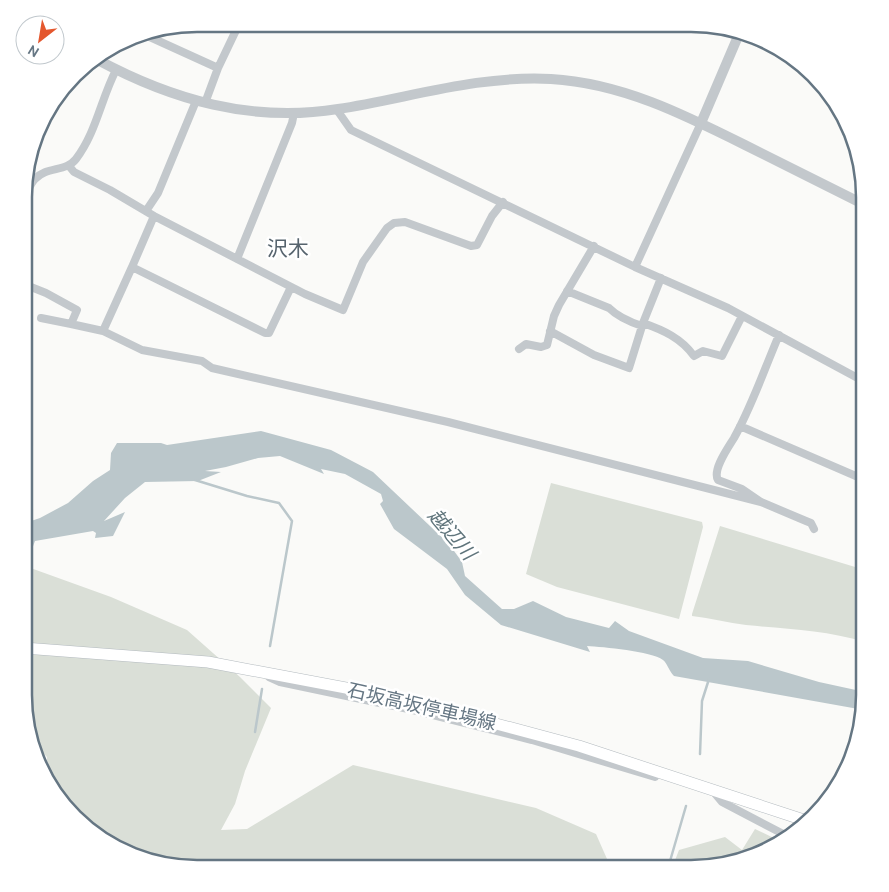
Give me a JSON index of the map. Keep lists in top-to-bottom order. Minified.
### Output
{"streets":{"main road":["石坂高坂停車場線"]},"districts":["沢木"],"water":["越辺川"],"north":"bottom left"}
